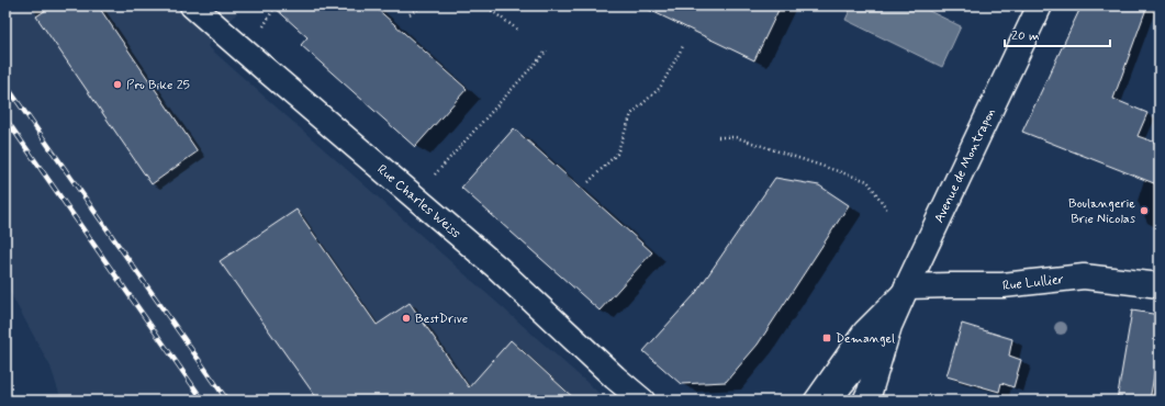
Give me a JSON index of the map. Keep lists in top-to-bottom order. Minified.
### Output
{"streets":{"street":["Avenue de Montrapon","Rue Charles Weiss","Rue Lullier"]},"crossings":[["Avenue de Montrapon","Rue Lullier"]],"places":{"other":["Pro Bike 25","Boulangerie Brie Nicolas","BestDrive"],"transit":["Demangel"]},"scale_bar":"20 m"}
